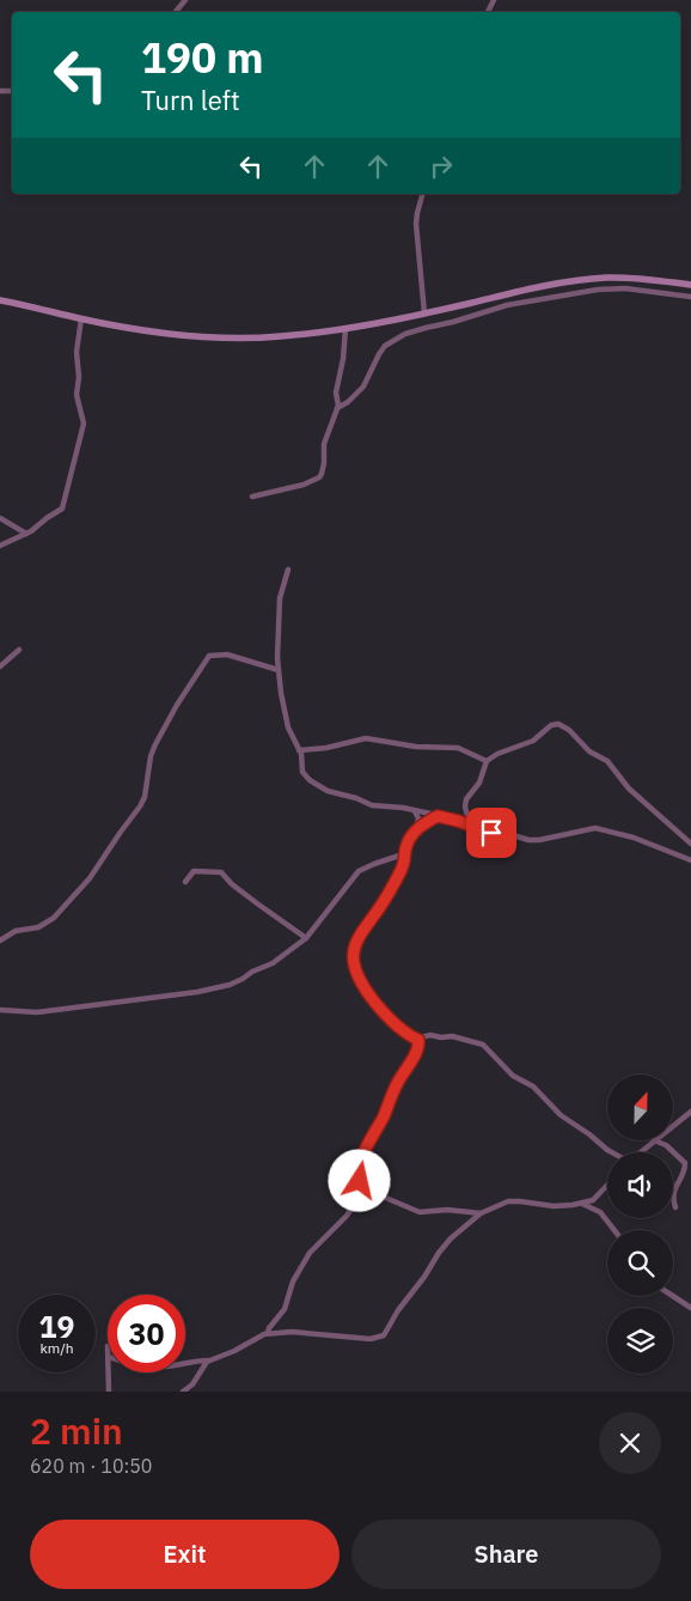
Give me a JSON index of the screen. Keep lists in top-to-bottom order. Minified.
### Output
{"north":"top","page":{"turn":["190 m","Turn left"],"speed":"19 km/h","limit":"30","heading":["2 min","620 m · 10:50"],"buttons":["Exit","Share"]}}
